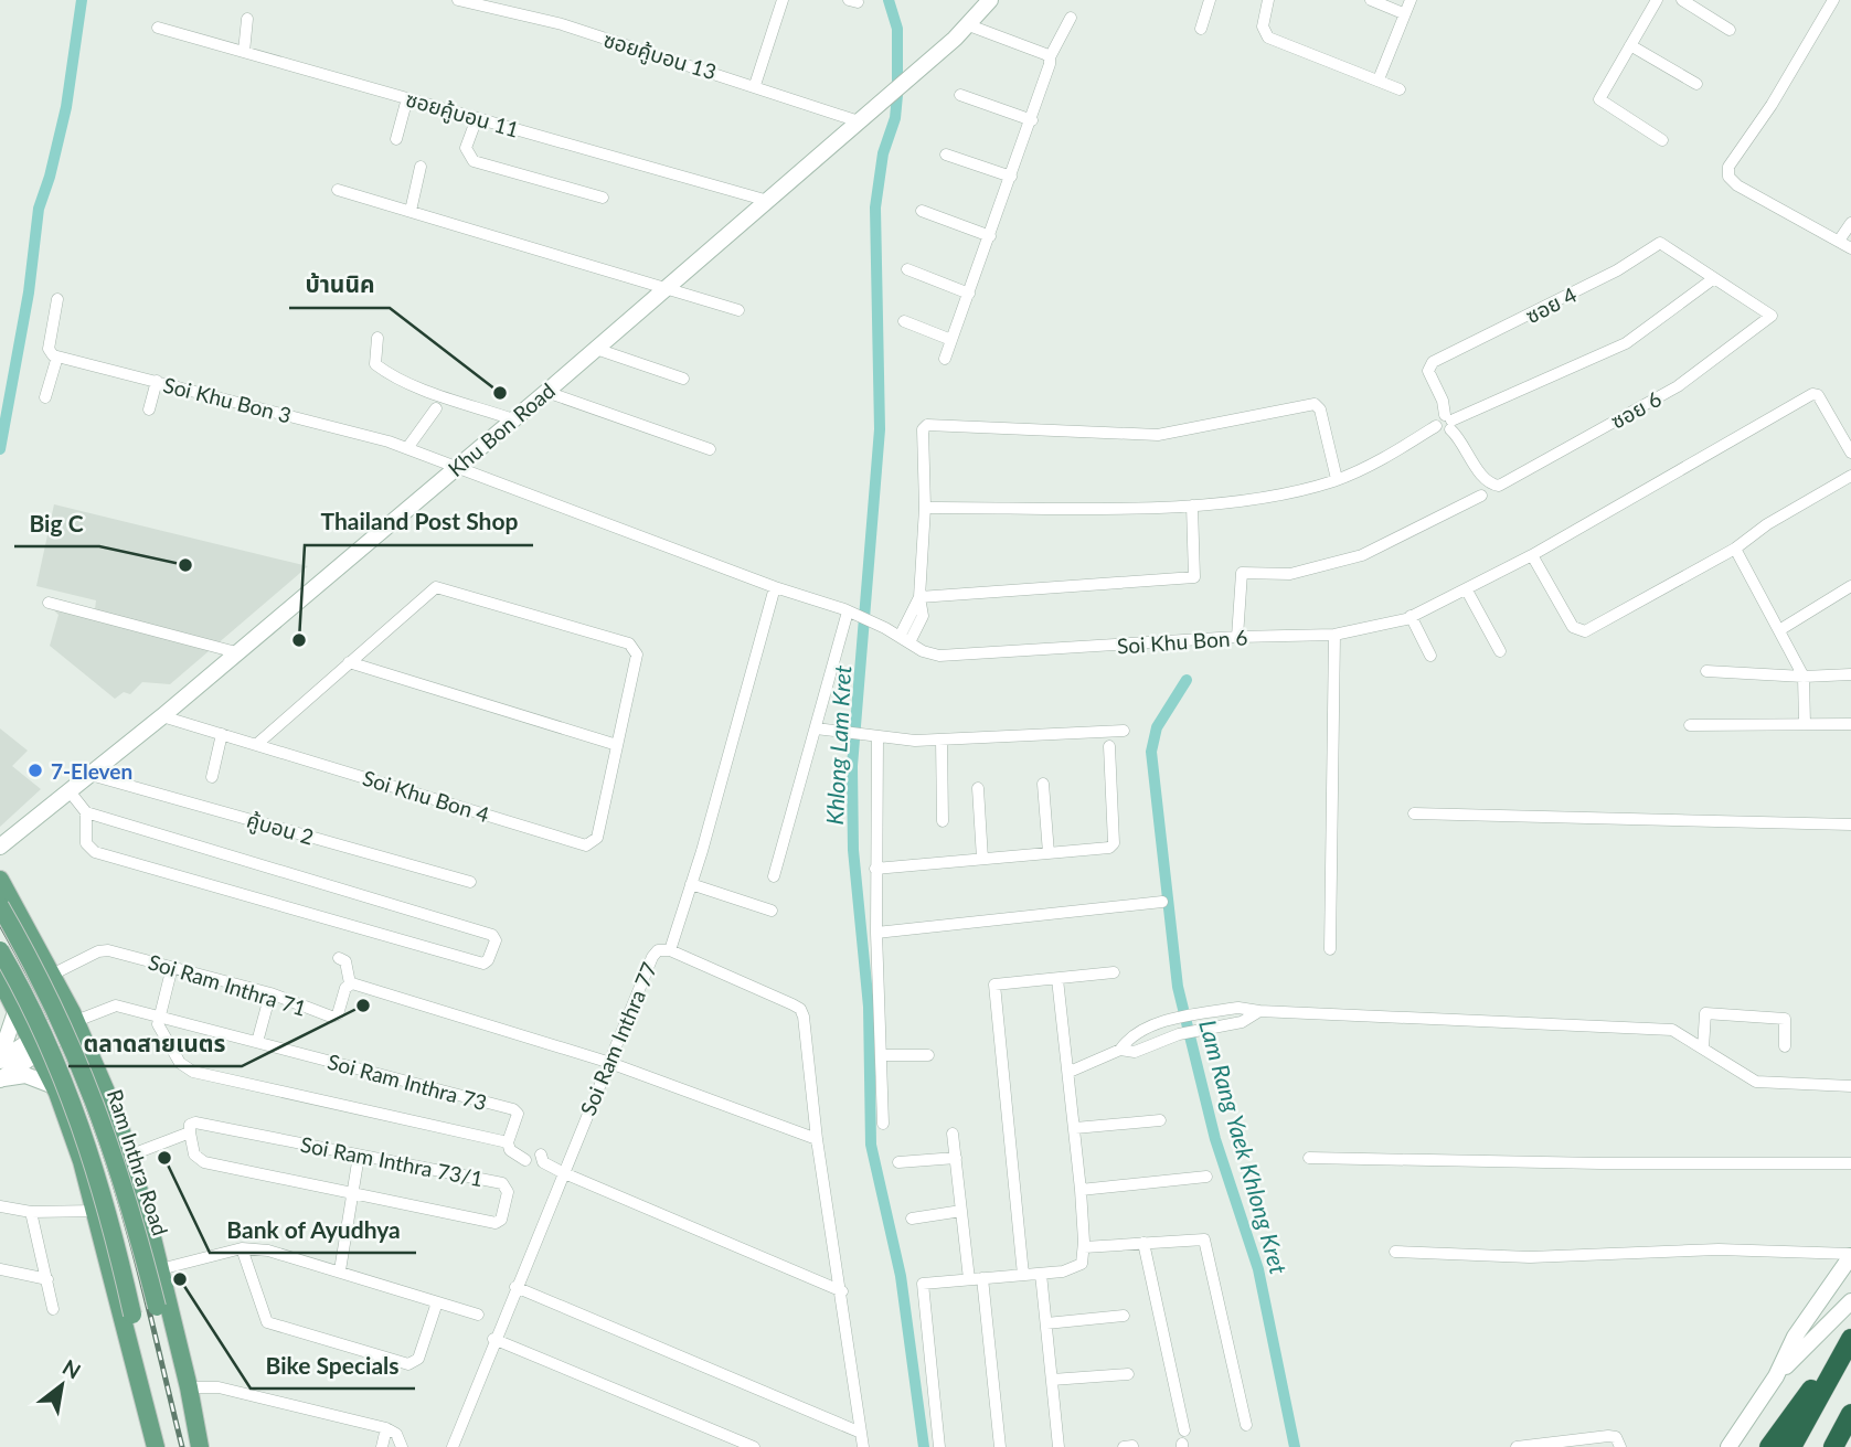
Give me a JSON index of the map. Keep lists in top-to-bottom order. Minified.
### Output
{"streets":{"main road":["Khu Bon Road","Ram Inthra Road"],"street":["ซอยคู้บอน 13","ซอยคู้บอน 11","ซอย 4","Soi Khu Bon 3","ซอย 6","Soi Khu Bon 6","Soi Khu Bon 4","คู้บอน 2","Soi Ram Inthra 71","Soi Ram Inthra 77","Soi Ram Inthra 73","Soi Ram Inthra 73/1"]},"crossings":[["ซอยคู้บอน 13","Khu Bon Road"],["ซอยคู้บอน 11","Khu Bon Road"],["ซอย 4","ซอย 6"],["Soi Khu Bon 3","Khu Bon Road"],["Soi Khu Bon 3","Soi Khu Bon 6"],["Khu Bon Road","Soi Khu Bon 6"],["Khu Bon Road","Soi Khu Bon 4"],["Khu Bon Road","คู้บอน 2"],["Soi Khu Bon 6","Soi Ram Inthra 77"],["Soi Ram Inthra 71","Ram Inthra Road"],["Soi Ram Inthra 73","Ram Inthra Road"],["Soi Ram Inthra 73/1","Ram Inthra Road"]],"water":["Khlong Lam Kret","Lam Rang Yaek Khlong Kret"],"places":["บ้านนิค","Big C","Thailand Post Shop","7-Eleven","ตลาดสายเนตร","Bank of Ayudhya","Bike Specials"],"north":"top right"}
